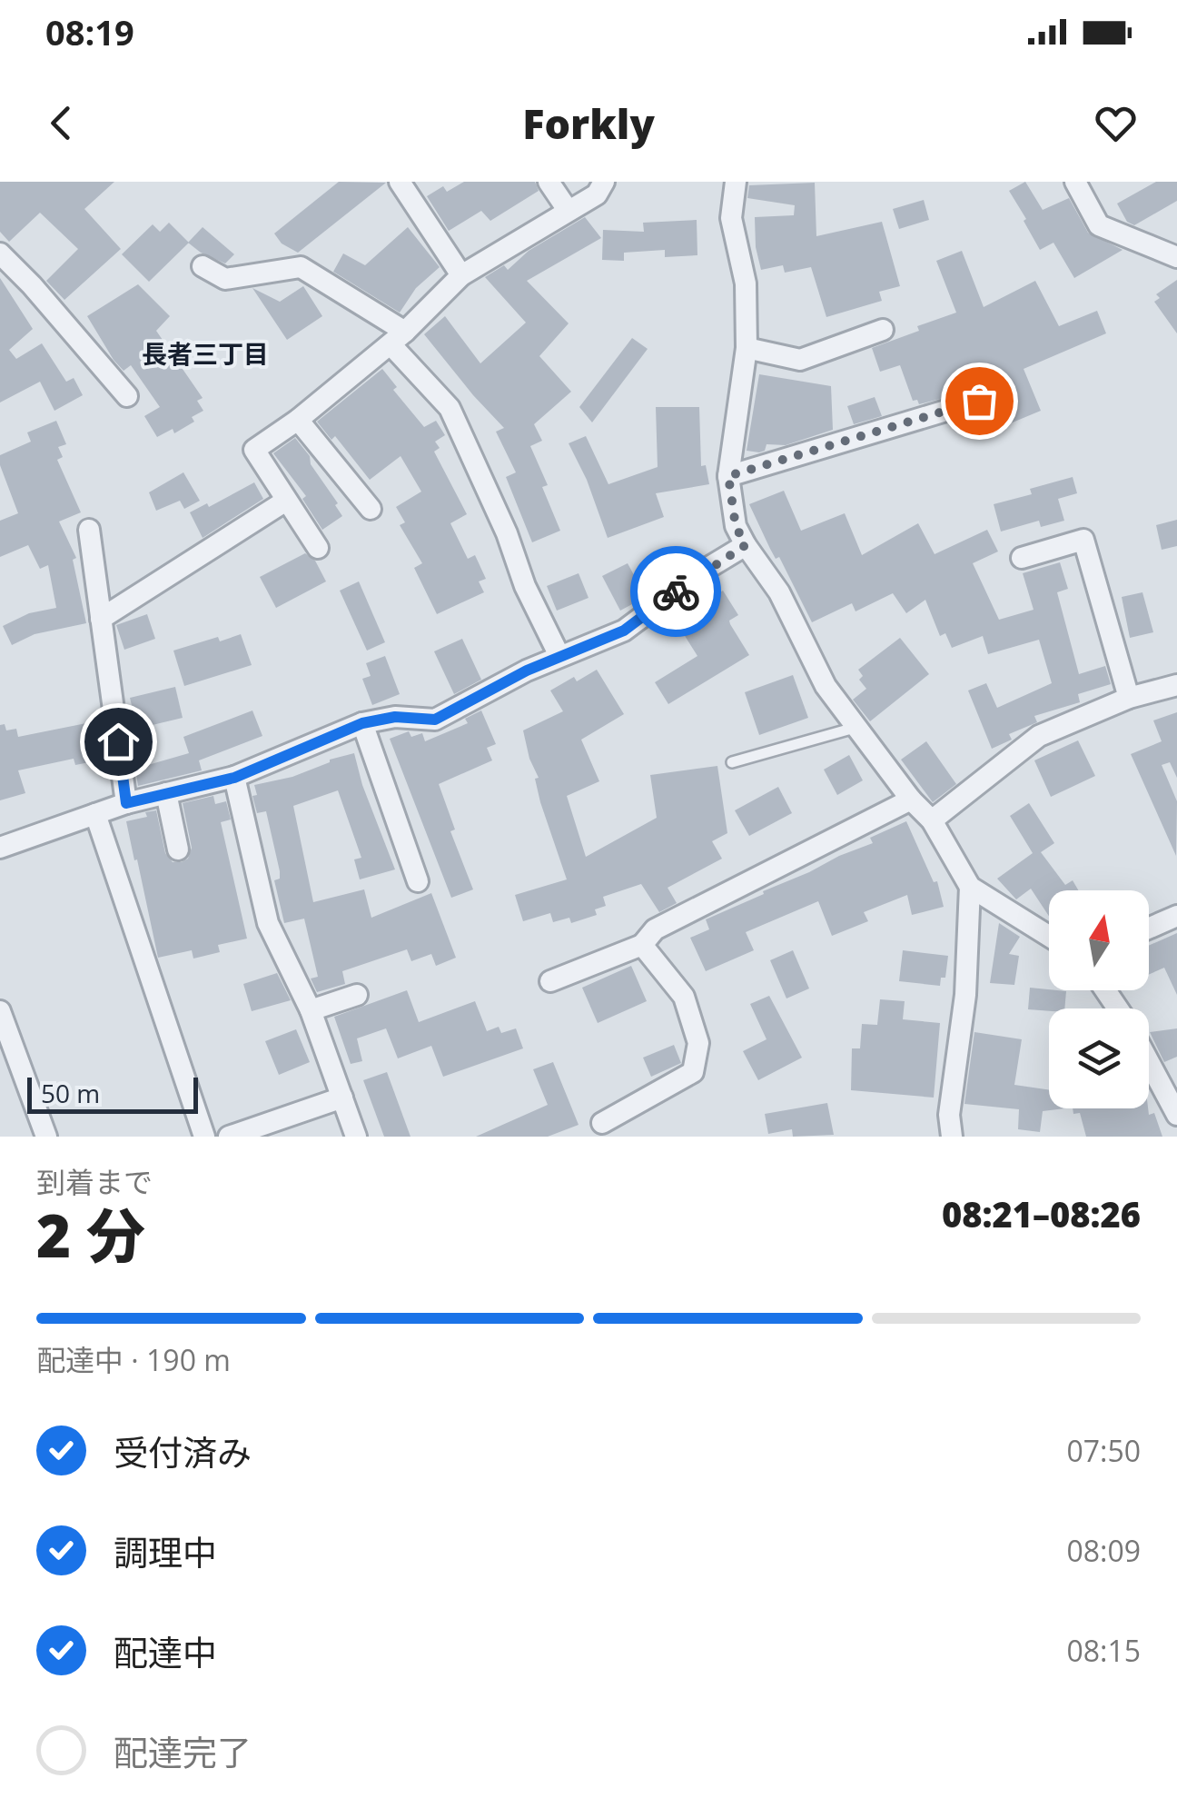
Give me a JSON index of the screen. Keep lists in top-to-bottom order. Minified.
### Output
{"districts":["長者三丁目"],"scale_bar":"50 m","north":"top","page":{"status":"08:19","header":"Forkly","scale":"50 m","heading":["2 分","到着まで","08:21–08:26"],"bar":"配達中 · 190 m","list":[["受付済み","07:50"],["調理中","08:09"],["配達中","08:15"],"配達完了"]}}
